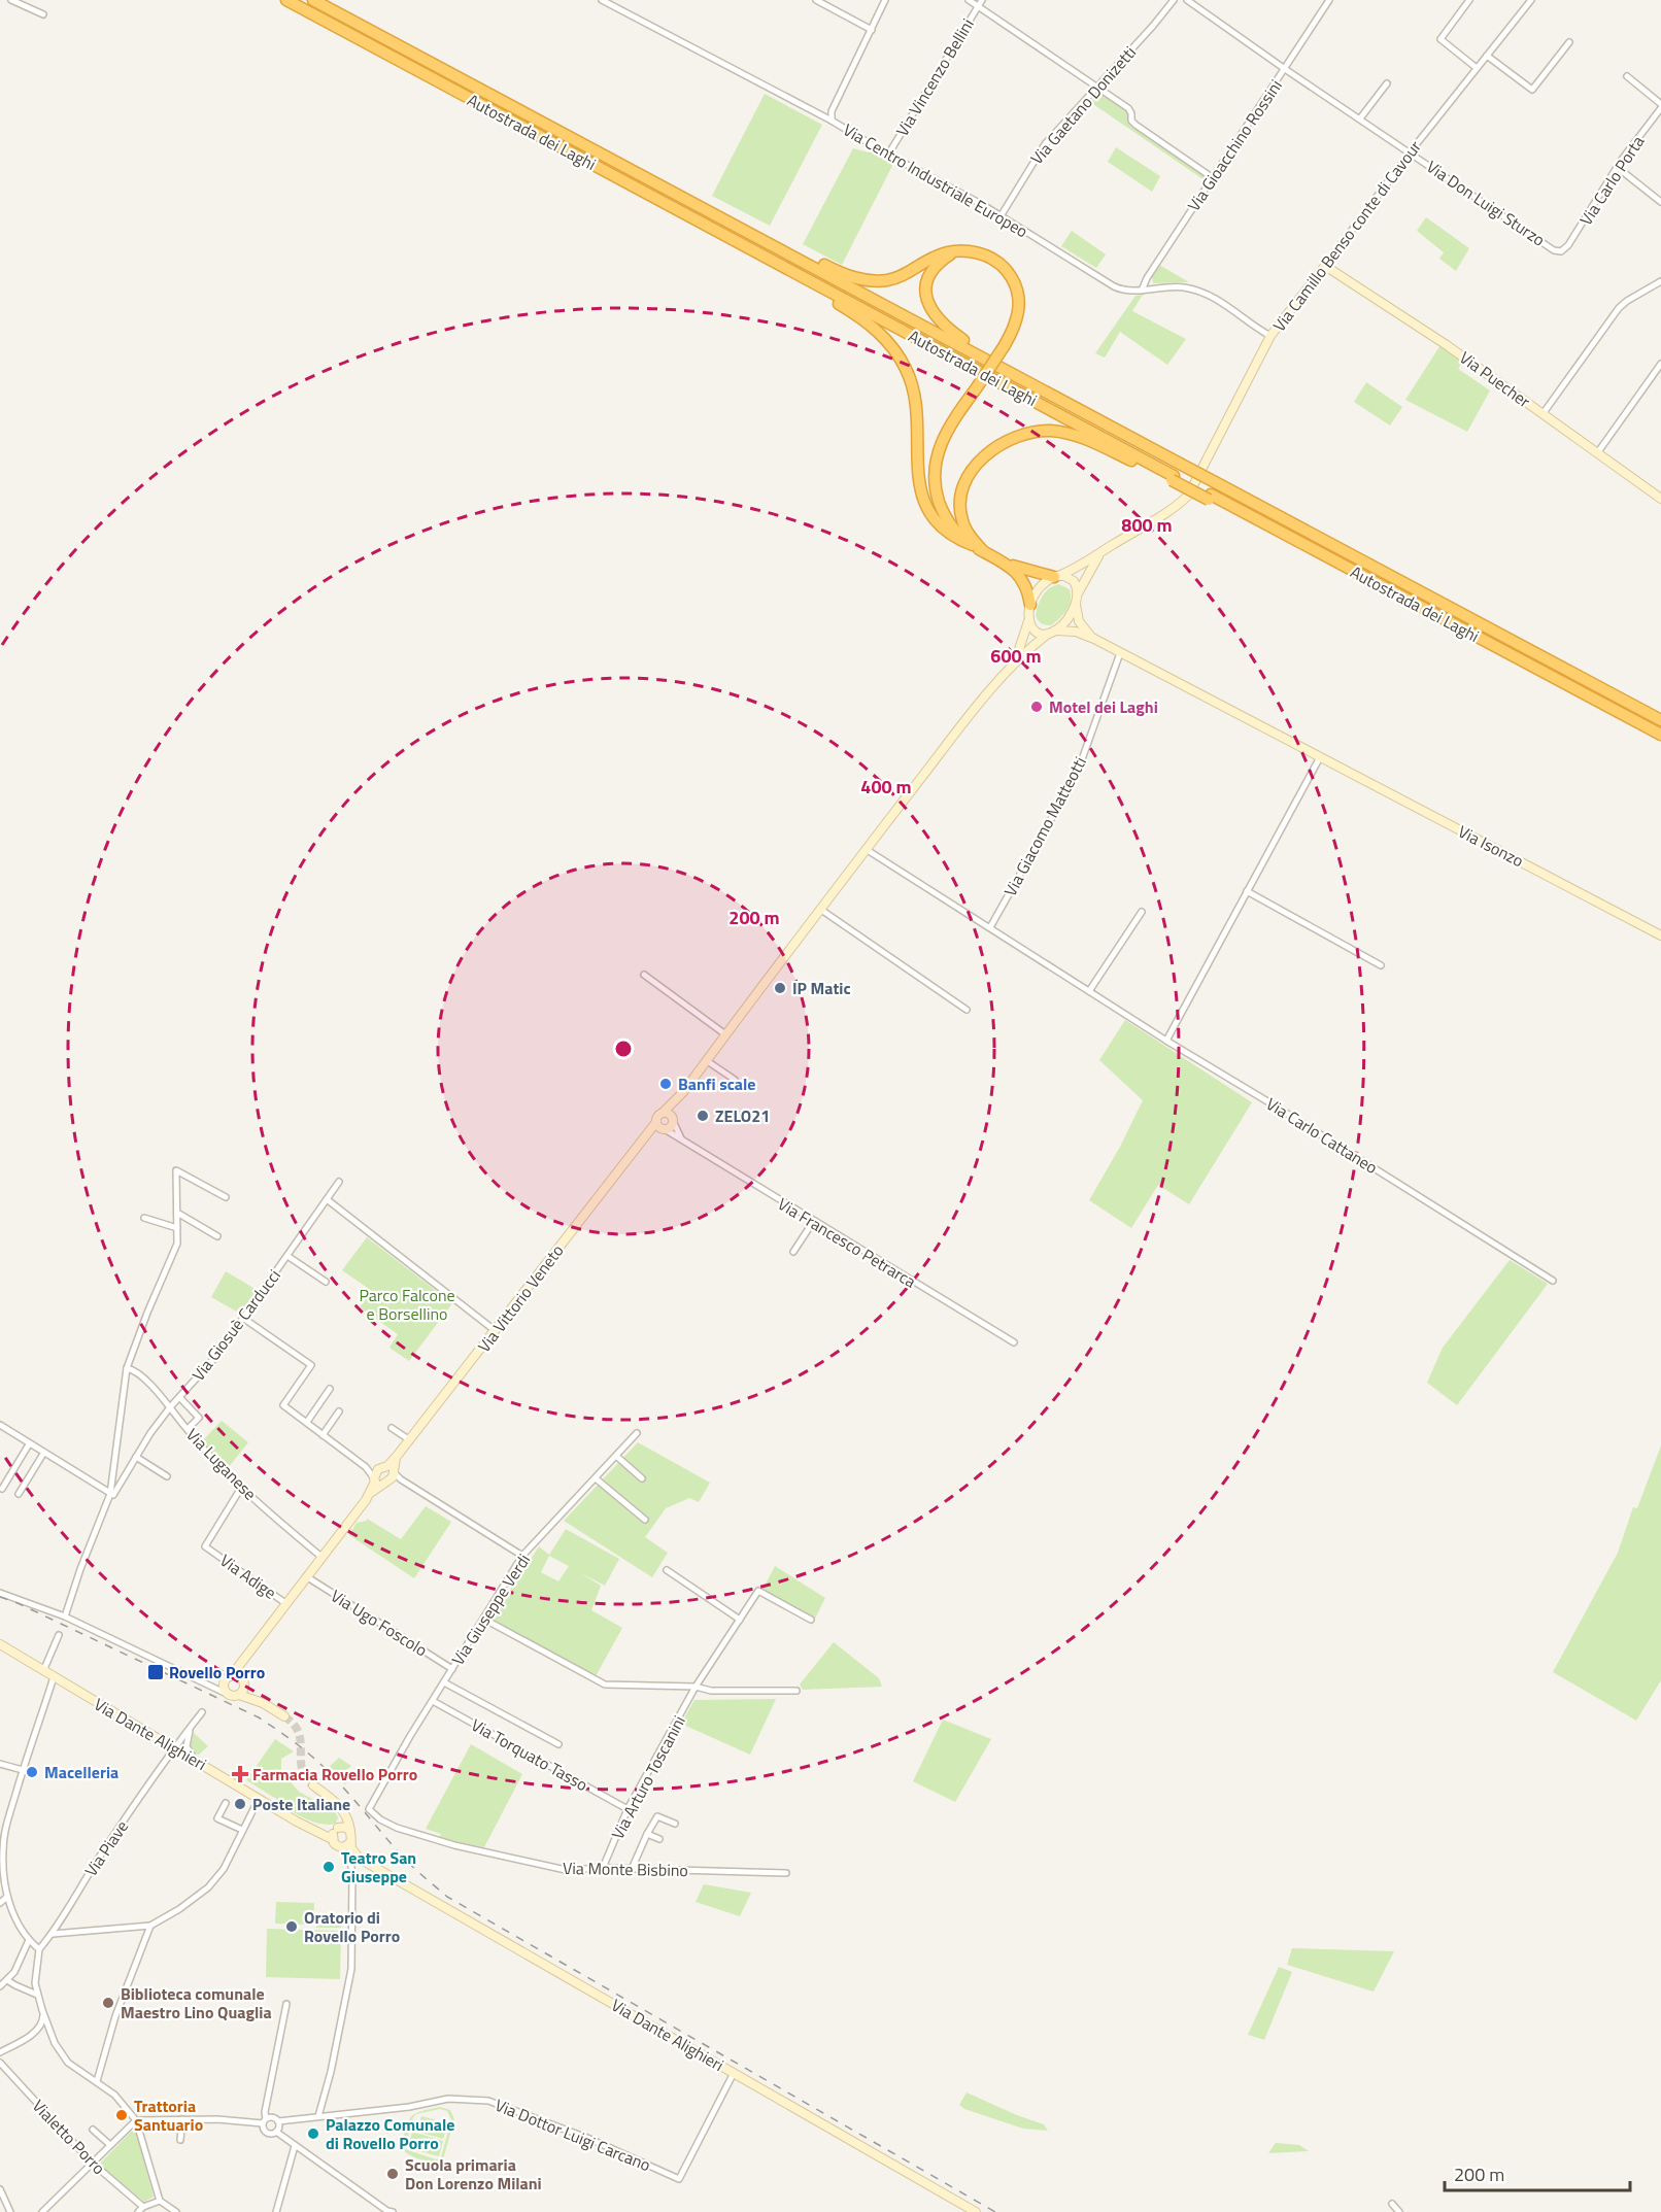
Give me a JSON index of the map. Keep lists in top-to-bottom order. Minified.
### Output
{"streets":{"highway":["Autostrada dei Laghi"],"street":["Via Vincenzo Bellini","Via Gaetano Donizetti","Via Gioacchino Rossini","Via Centro Industriale Europeo","Via Carlo Porta","Via Don Luigi Sturzo","Via Camillo Benso conte di Cavour","Via Puecher","Via Giacomo Matteotti","Via Isonzo","Via Carlo Cattaneo","Via Francesco Petrarca","Via Vittorio Veneto","Via Giosuè Carducci","Via Luganese","Via Adige","Via Giuseppe Verdi","Via Ugo Foscolo","Via Dante Alighieri","Via Torquato Tasso","Via Arturo Toscanini","Via Piave","Via Monte Bisbino","Via Dottor Luigi Carcano","Vialetto Porro"]},"crossings":[["Via Vincenzo Bellini","Via Centro Industriale Europeo"],["Via Gaetano Donizetti","Via Centro Industriale Europeo"],["Via Gioacchino Rossini","Via Centro Industriale Europeo"],["Via Gioacchino Rossini","Via Don Luigi Sturzo"],["Via Centro Industriale Europeo","Via Camillo Benso conte di Cavour"],["Via Carlo Porta","Via Don Luigi Sturzo"],["Via Don Luigi Sturzo","Via Camillo Benso conte di Cavour"],["Via Camillo Benso conte di Cavour","Via Puecher"],["Via Camillo Benso conte di Cavour","Via Isonzo"],["Via Giacomo Matteotti","Via Isonzo"],["Via Giacomo Matteotti","Via Carlo Cattaneo"],["Via Francesco Petrarca","Via Vittorio Veneto"],["Via Giosuè Carducci","Via Luganese"],["Via Luganese","Via Adige"],["Via Giuseppe Verdi","Via Ugo Foscolo"],["Via Giuseppe Verdi","Via Torquato Tasso"],["Via Giuseppe Verdi","Via Monte Bisbino"],["Via Dante Alighieri","Via Piave"],["Via Dante Alighieri","Via Dottor Luigi Carcano"],["Via Torquato Tasso","Via Arturo Toscanini"],["Via Arturo Toscanini","Via Monte Bisbino"]],"parks":["Parco Falcone e Borsellino"],"places":{"other":["Motel dei Laghi","IP Matic","Banfi scale","ZELO21","Macelleria","Poste Italiane","Teatro San Giuseppe","Oratorio di Rovello Porro","Biblioteca comunale Maestro Lino Quaglia","Trattoria Santuario","Palazzo Comunale di Rovello Porro","Scuola primaria Don Lorenzo Milani"],"transit":["Rovello Porro"],"health":["Farmacia Rovello Porro"]},"scale_bar":"200 m","rings":["800 m","600 m","400 m","200 m"]}
